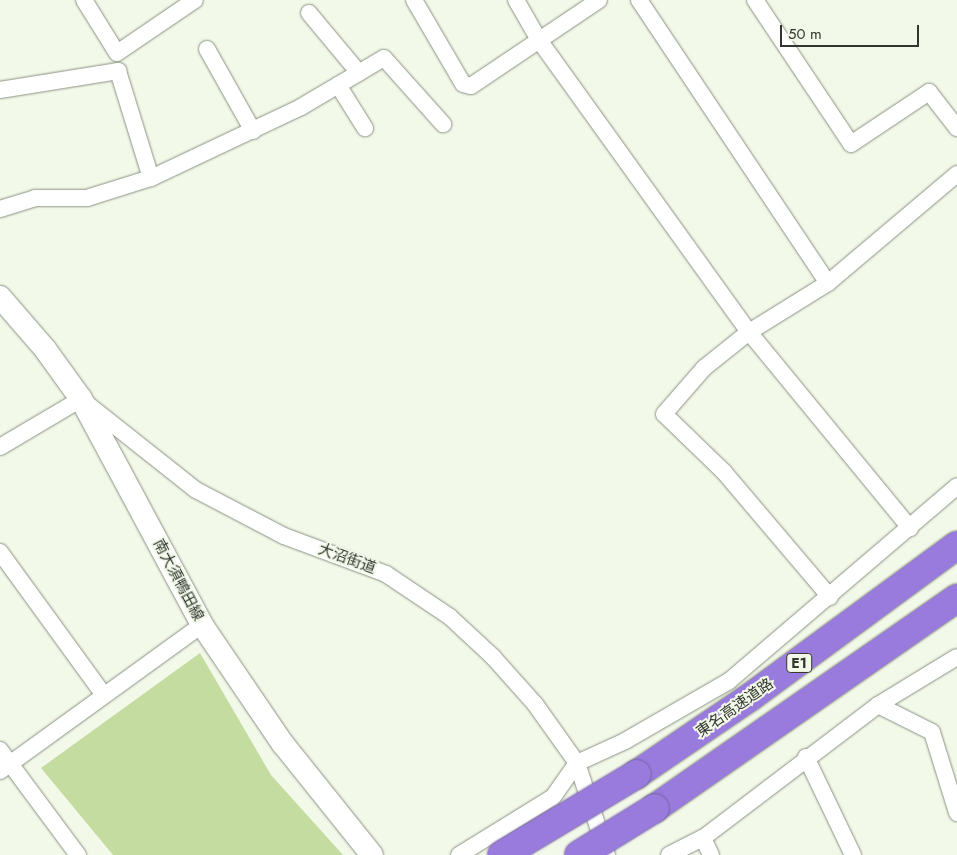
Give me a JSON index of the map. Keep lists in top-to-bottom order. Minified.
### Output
{"streets":{"highway":["E1","東名高速道路"],"main road":["南大須鴨田線"],"street":["大沼街道"]},"crossings":[["大沼街道","南大須鴨田線"]],"scale_bar":"50 m"}
